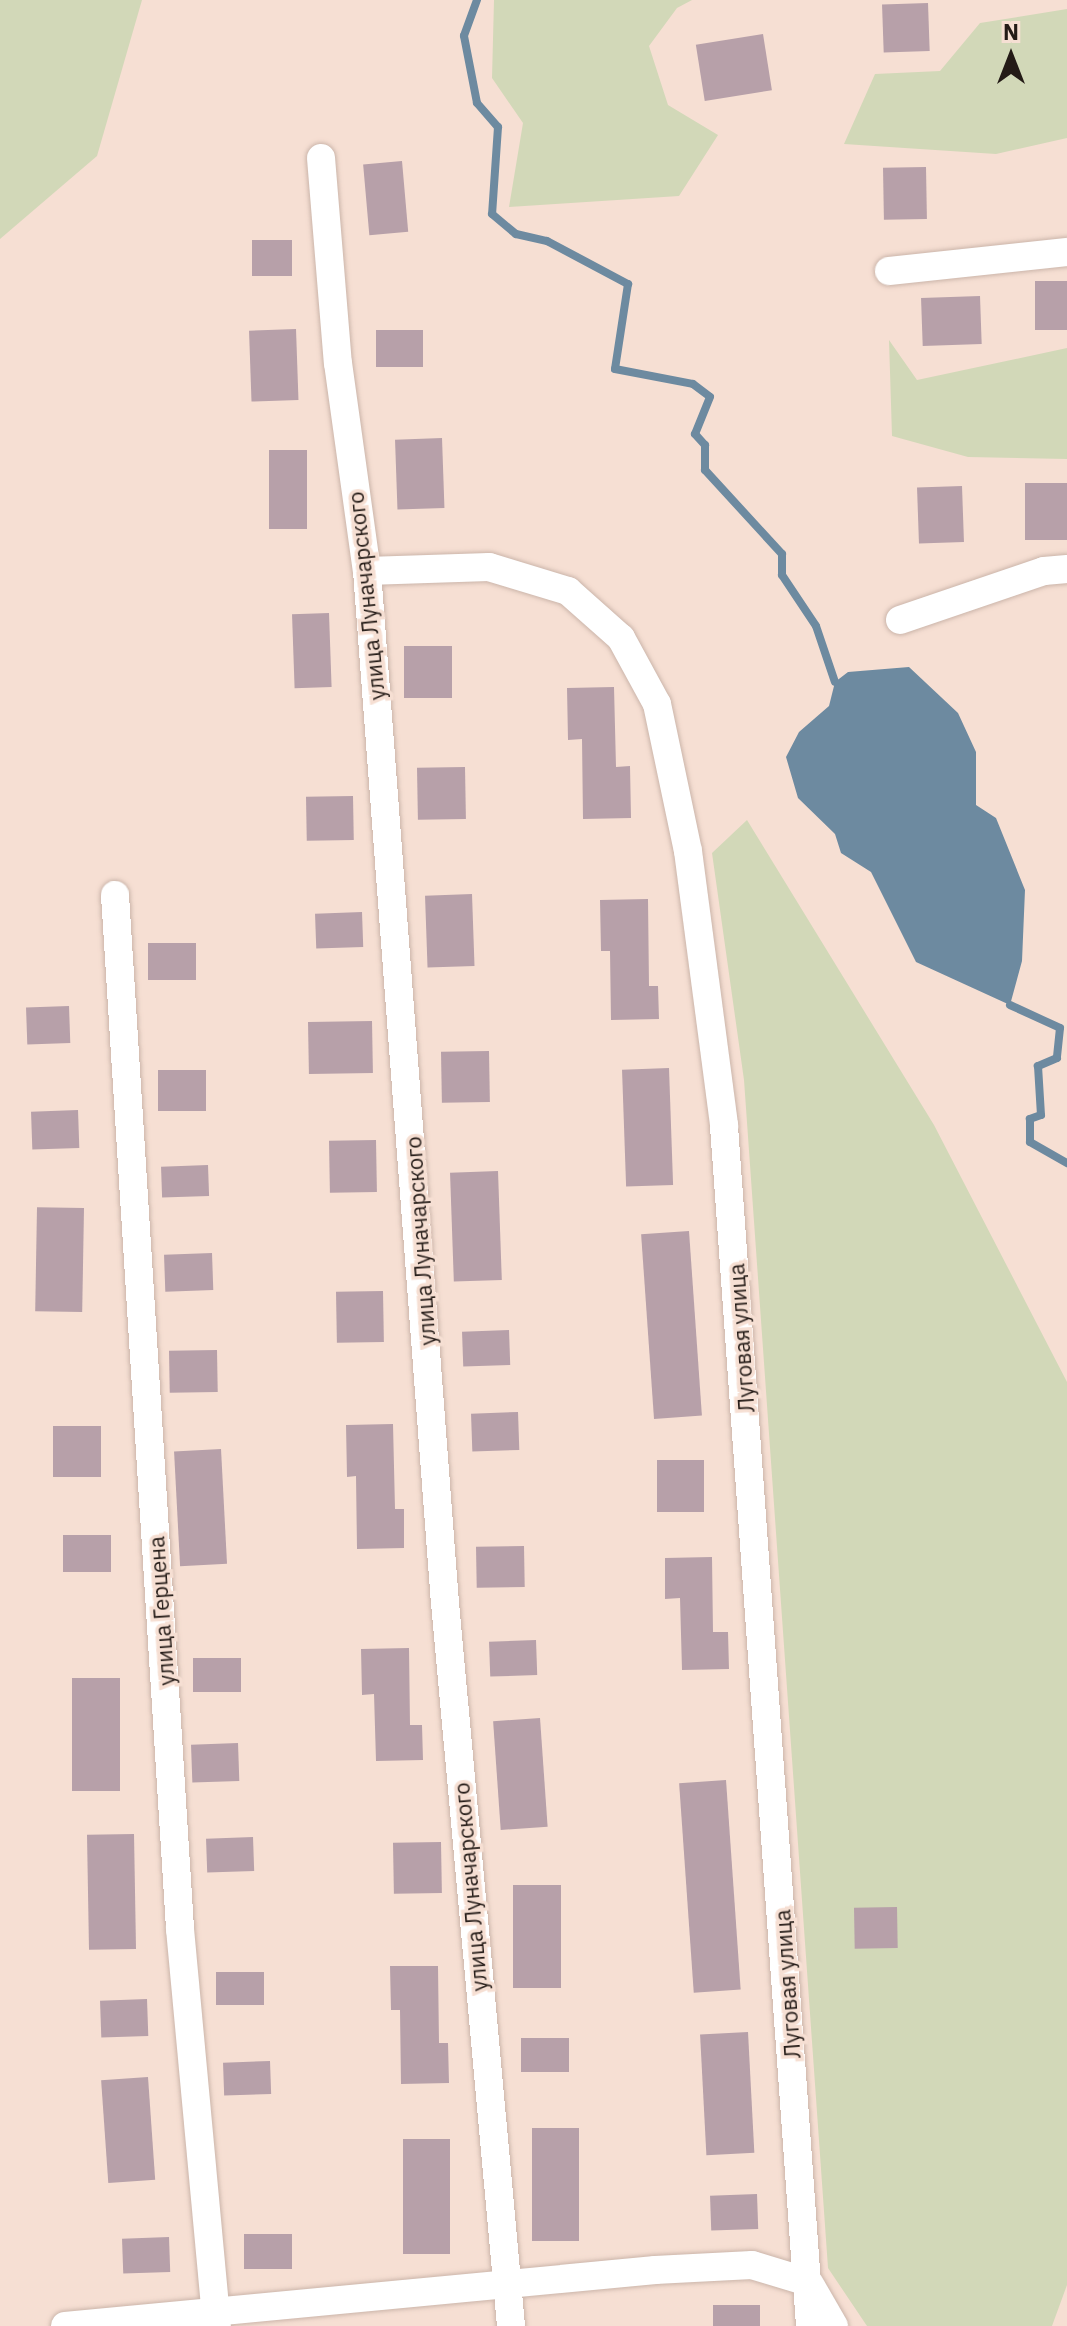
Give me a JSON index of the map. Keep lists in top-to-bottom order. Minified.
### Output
{"streets":{"street":["улица Луначарского","Луговая улица","улица Герцена"]},"crossings":[["улица Луначарского","Луговая улица"]],"north":"top"}
